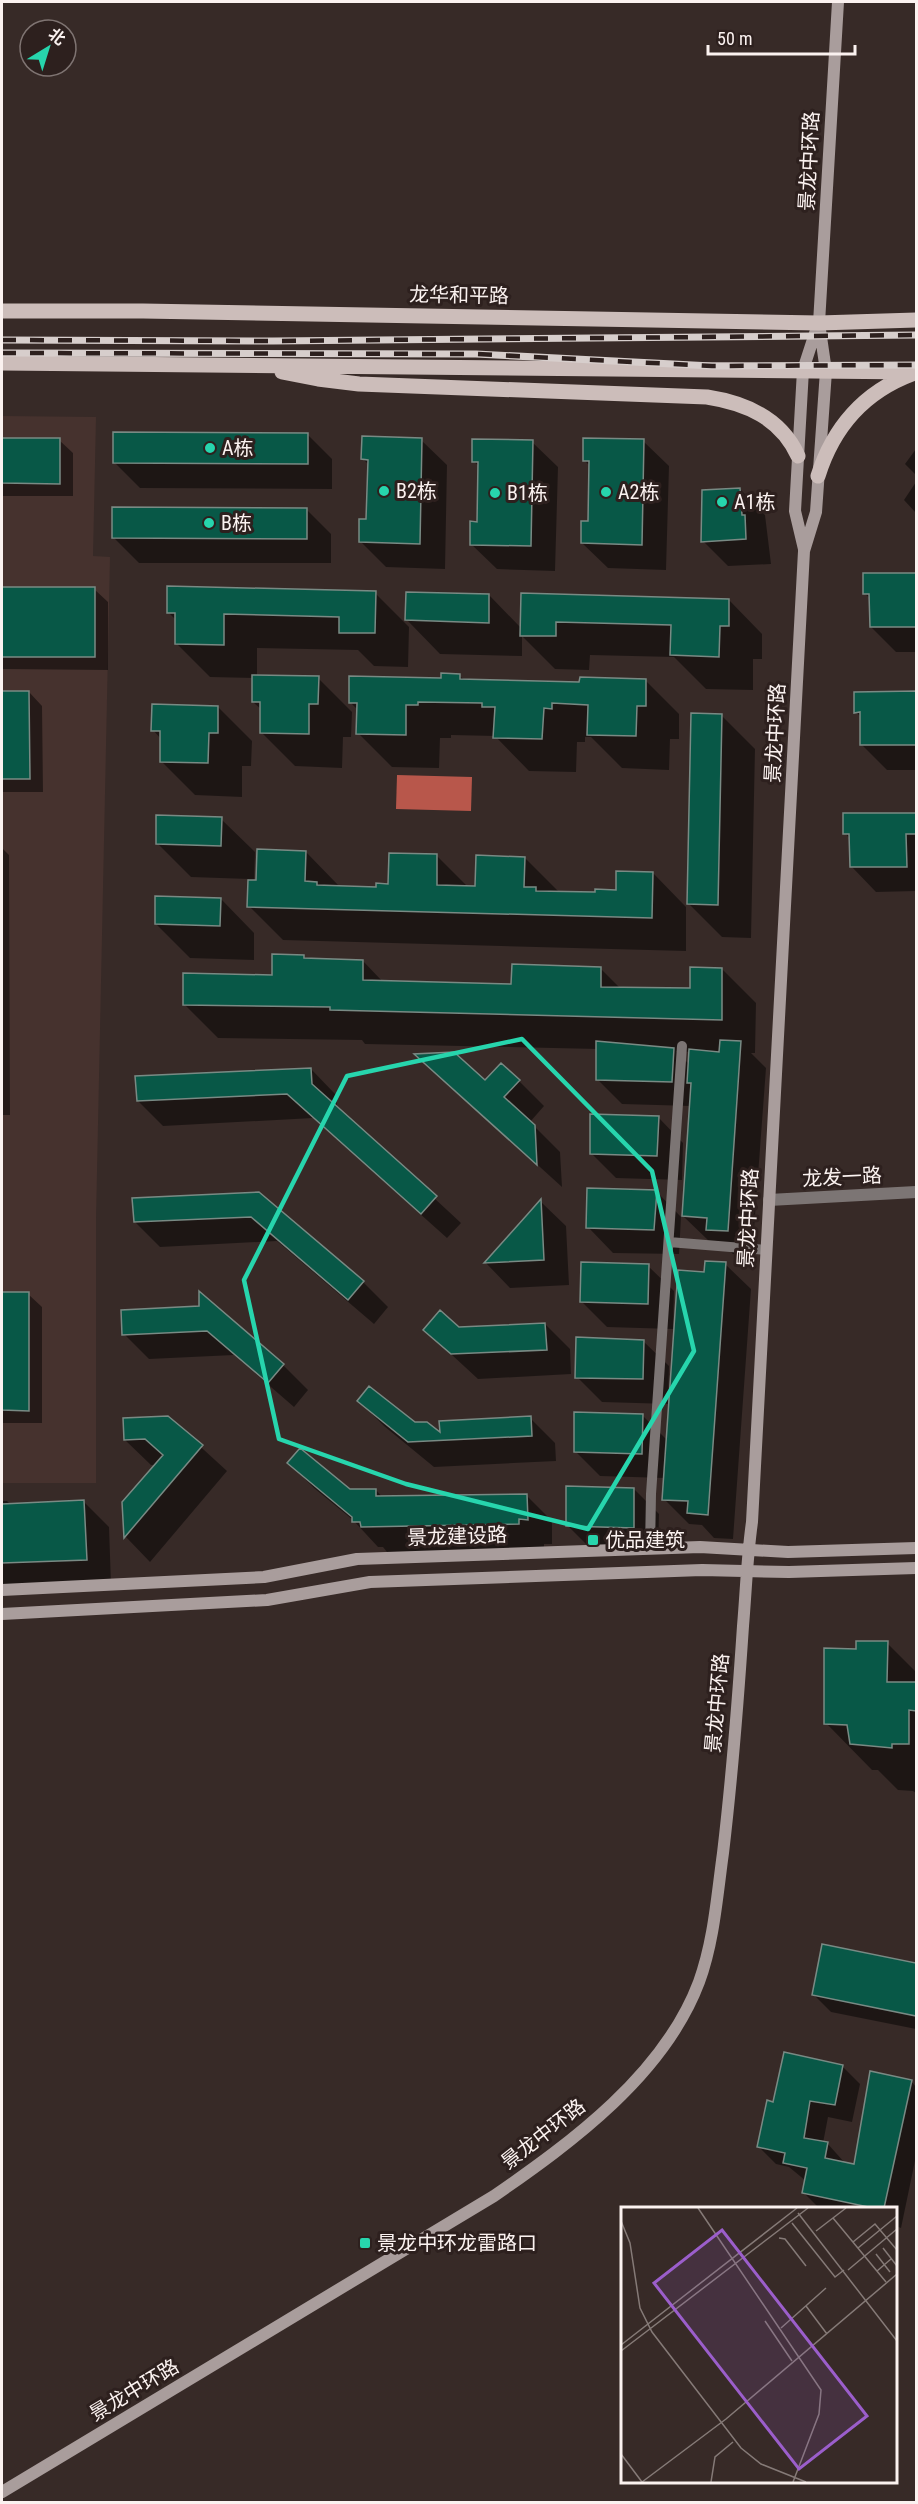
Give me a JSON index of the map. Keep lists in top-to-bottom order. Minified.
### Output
{"streets":{"main road":["龙华和平路"],"street":["景龙中环路","龙发一路","景龙建设路"]},"crossings":[["景龙中环路","龙华和平路"],["景龙中环路","龙发一路"],["景龙中环路","景龙建设路"]],"places":{"other":["A栋","B2栋","A2栋","B1栋","A1栋","B栋"],"transit":["优品建筑","景龙中环龙雷路口"]},"scale_bar":"50 m","north":"top right"}
